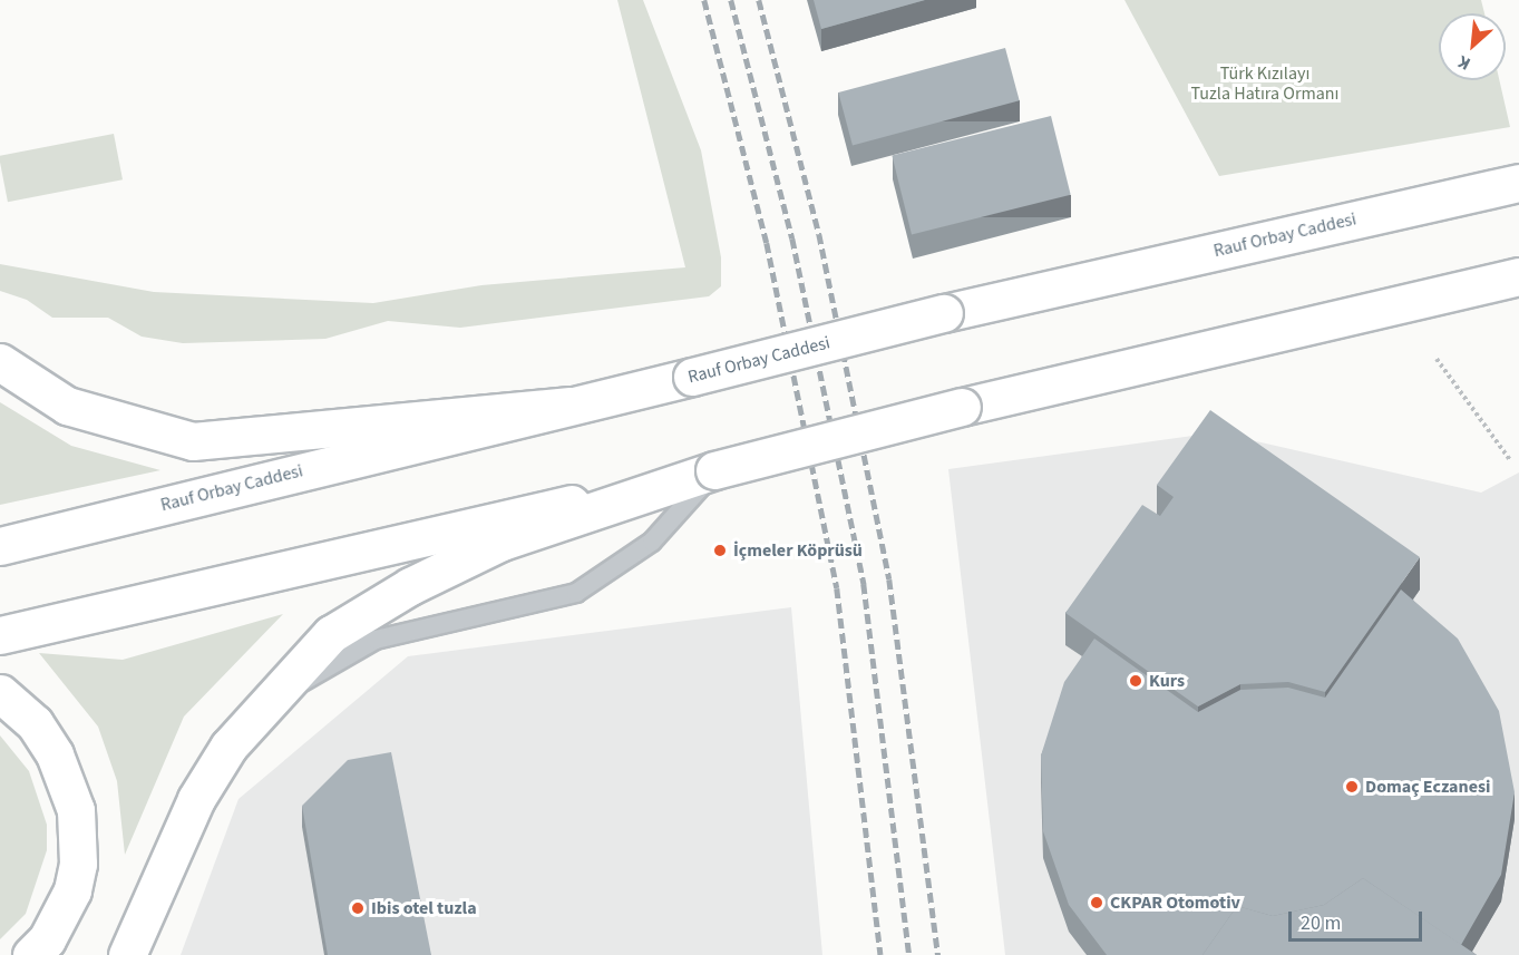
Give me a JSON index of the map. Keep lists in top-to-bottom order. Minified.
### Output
{"streets":{"main road":["Rauf Orbay Caddesi"]},"parks":["Türk Kızılayı Tuzla Hatıra Ormanı"],"places":["İçmeler Köprüsü","Kurs","Domaç Eczanesi","CKPAR Otomotiv","Ibis otel tuzla"],"scale_bar":"20 m","north":"bottom left"}
